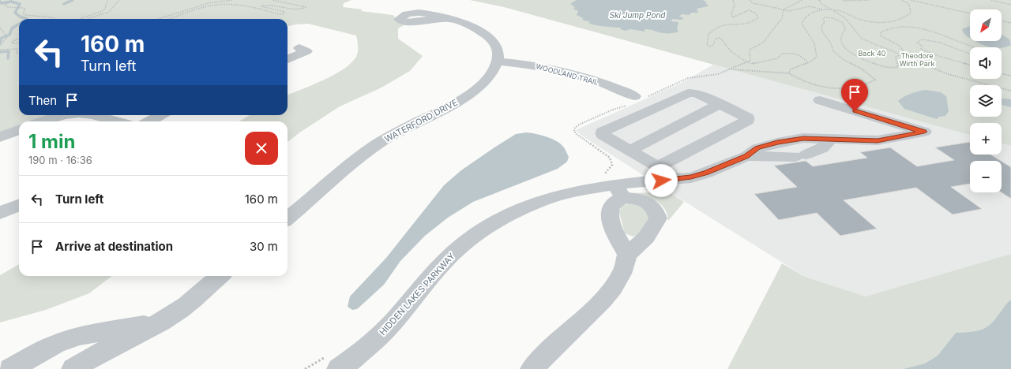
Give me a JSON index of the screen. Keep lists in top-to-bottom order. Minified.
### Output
{"streets":{"street":["WOODLAND TRAIL","WATERFORD DRIVE","HIDDEN LAKES PARKWAY"]},"crossings":[["WOODLAND TRAIL","WATERFORD DRIVE"]],"water":["Ski Jump Pond"],"parks":["Back 40","Theodore Wirth Park"],"north":"bottom left","page":{"map_buttons":["+","−"],"turn":["160 m","Turn left"],"then":"Then","heading":["1 min","190 m · 16:36"],"list":[{"name":"Turn left","value":"160 m"},{"name":"Arrive at destination","value":"30 m"}]}}
